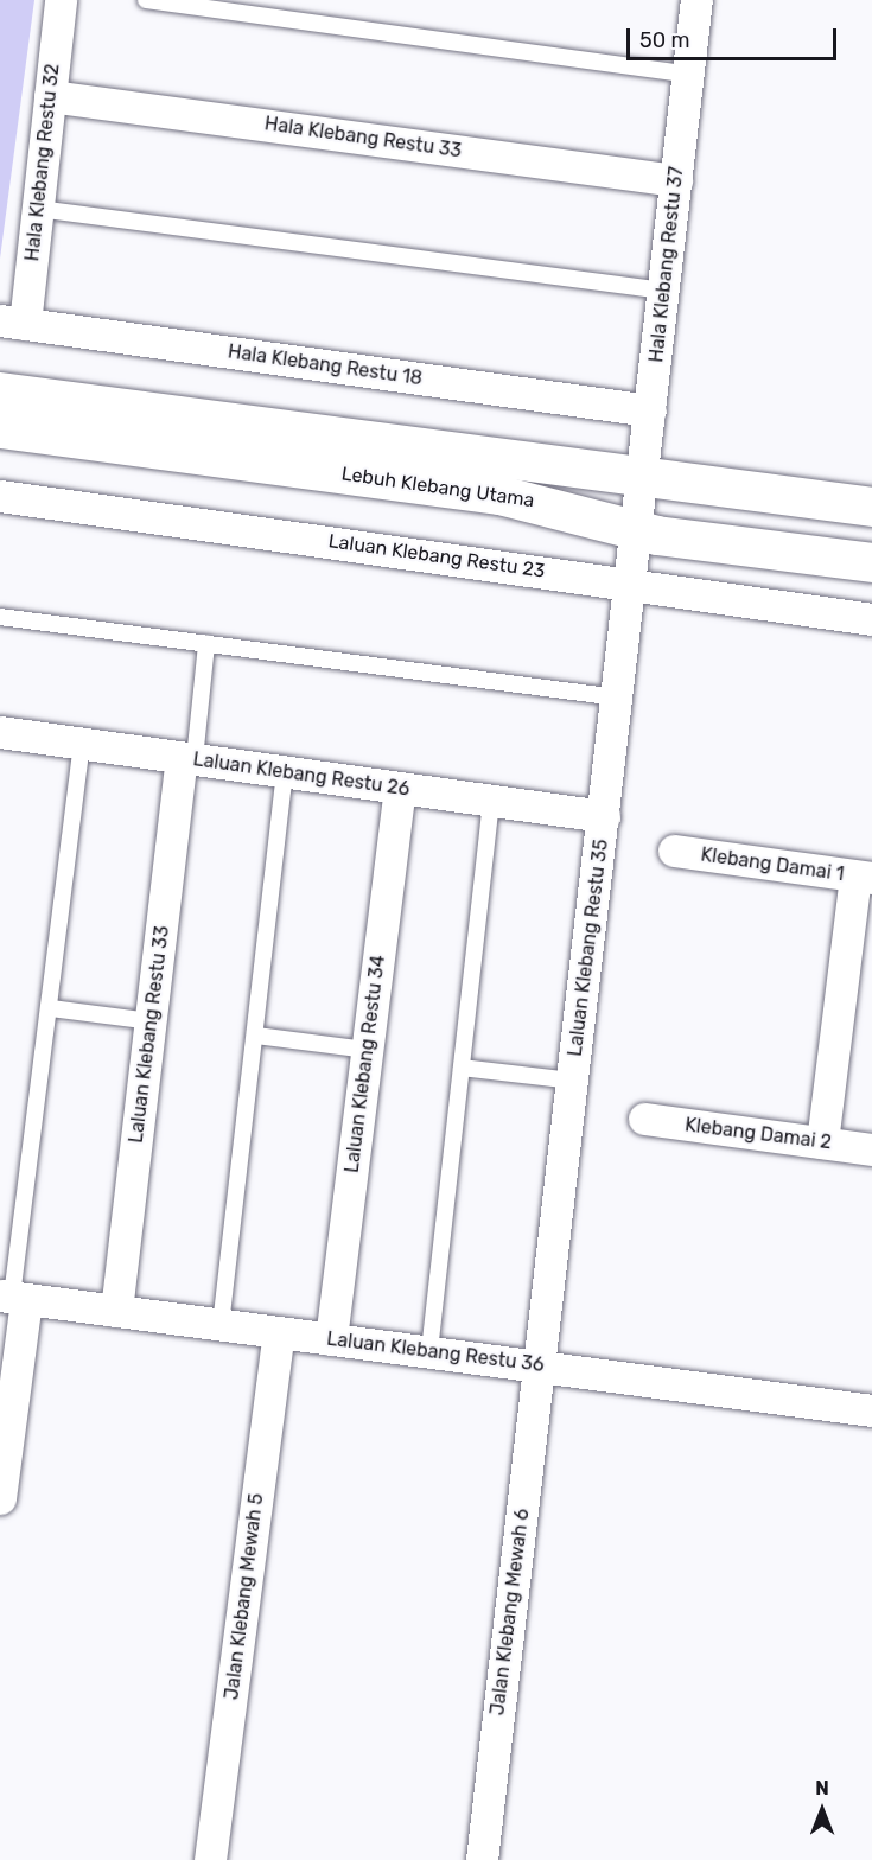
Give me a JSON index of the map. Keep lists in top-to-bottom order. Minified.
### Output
{"streets":{"street":["Hala Klebang Restu 33","Hala Klebang Restu 32","Hala Klebang Restu 37","Hala Klebang Restu 18","Lebuh Klebang Utama","Laluan Klebang Restu 23","Laluan Klebang Restu 26","Klebang Damai 1","Laluan Klebang Restu 35","Laluan Klebang Restu 33","Laluan Klebang Restu 34","Klebang Damai 2","Laluan Klebang Restu 36","Jalan Klebang Mewah 5","Jalan Klebang Mewah 6"]},"crossings":[["Hala Klebang Restu 33","Hala Klebang Restu 32"],["Hala Klebang Restu 33","Hala Klebang Restu 37"],["Hala Klebang Restu 32","Hala Klebang Restu 18"],["Hala Klebang Restu 37","Hala Klebang Restu 18"],["Hala Klebang Restu 37","Lebuh Klebang Utama"],["Hala Klebang Restu 37","Laluan Klebang Restu 35"],["Lebuh Klebang Utama","Laluan Klebang Restu 35"],["Laluan Klebang Restu 23","Laluan Klebang Restu 35"],["Laluan Klebang Restu 26","Laluan Klebang Restu 35"],["Laluan Klebang Restu 26","Laluan Klebang Restu 33"],["Laluan Klebang Restu 26","Laluan Klebang Restu 34"],["Laluan Klebang Restu 35","Laluan Klebang Restu 36"],["Laluan Klebang Restu 35","Jalan Klebang Mewah 6"],["Laluan Klebang Restu 33","Laluan Klebang Restu 36"],["Laluan Klebang Restu 34","Laluan Klebang Restu 36"],["Laluan Klebang Restu 36","Jalan Klebang Mewah 5"],["Laluan Klebang Restu 36","Jalan Klebang Mewah 6"]],"scale_bar":"50 m","north":"top"}
